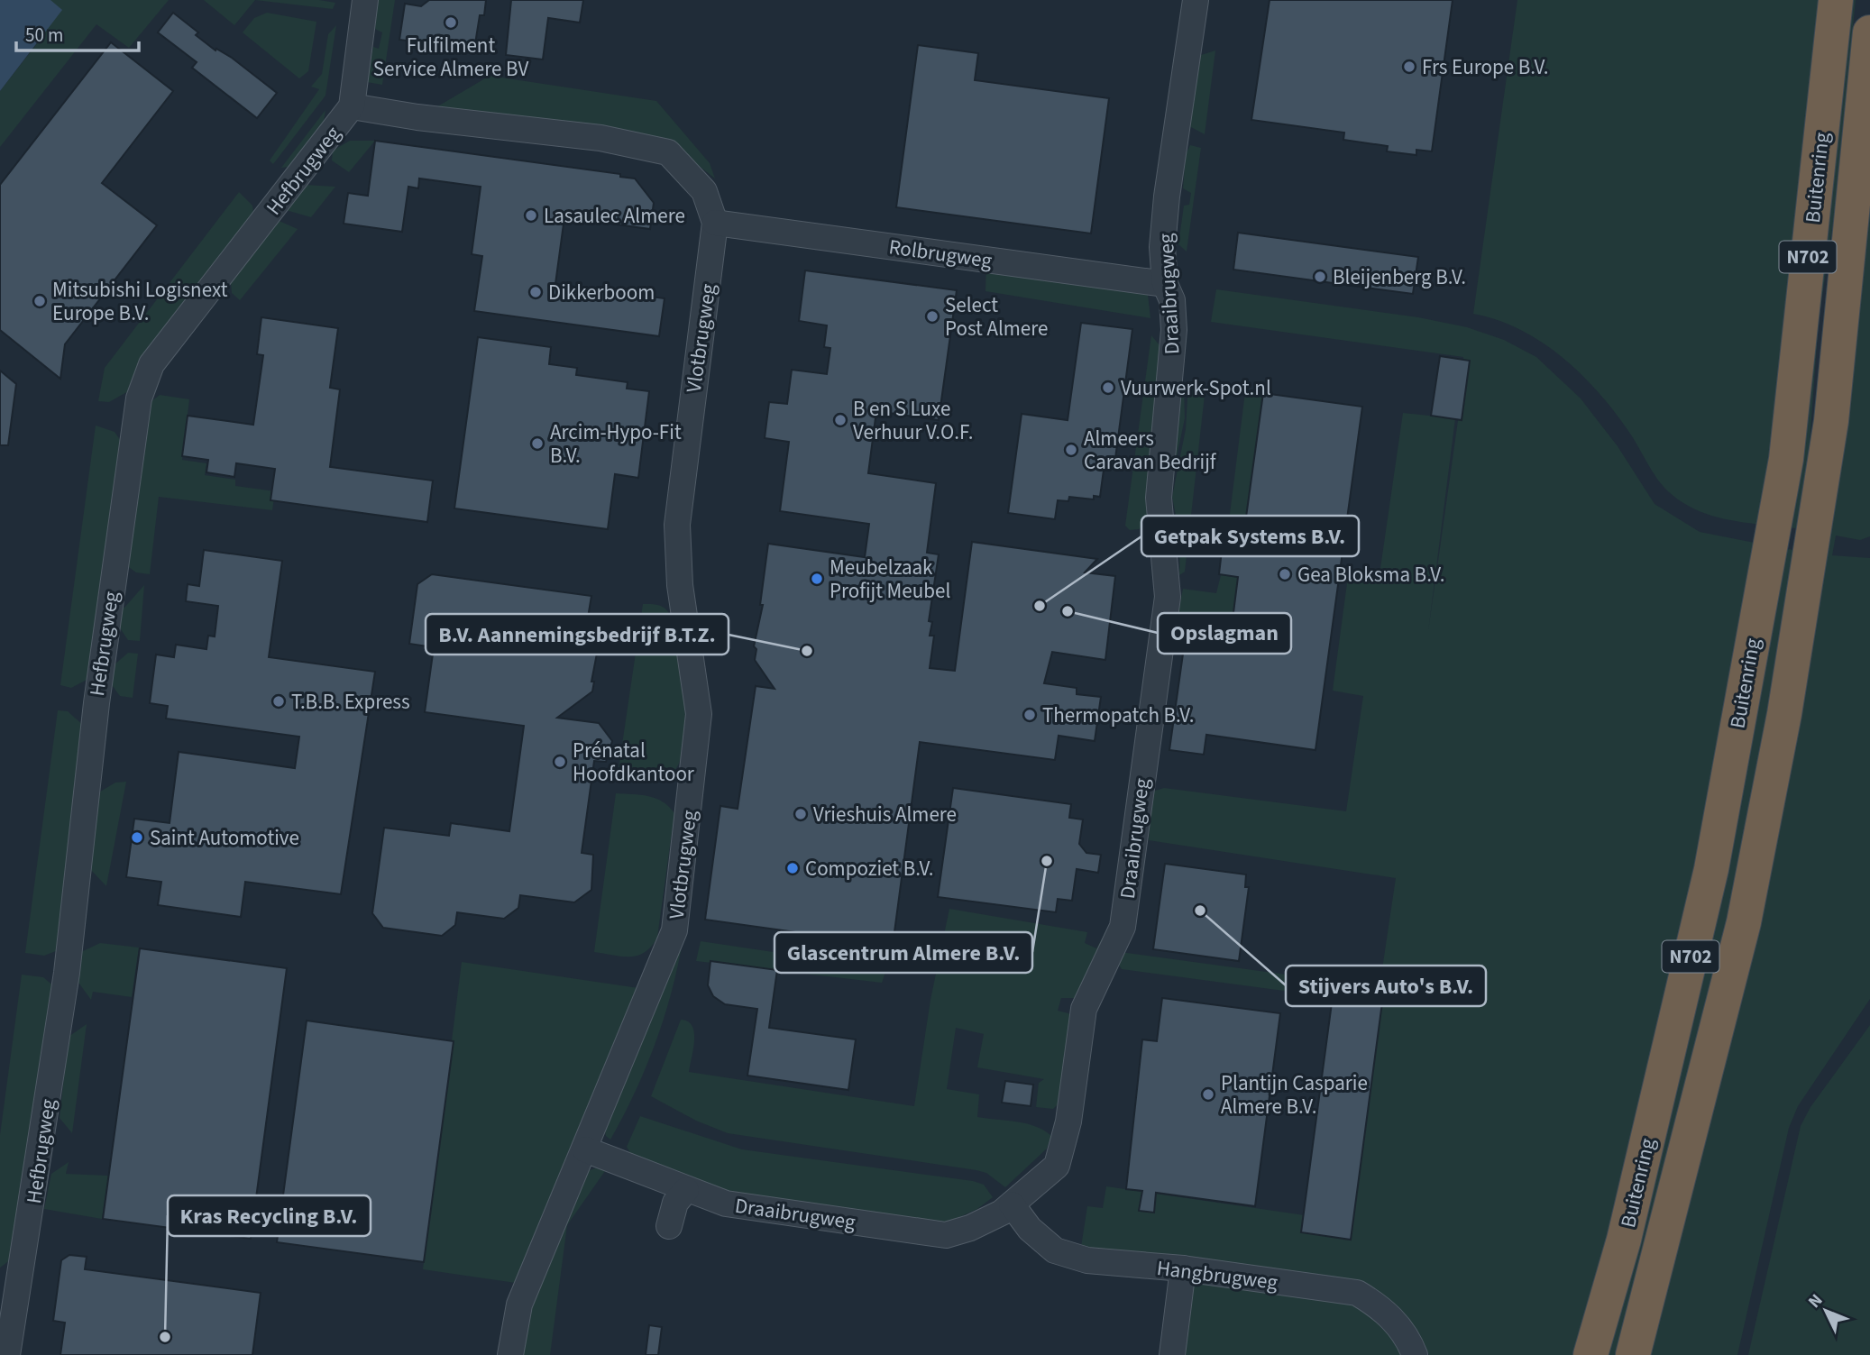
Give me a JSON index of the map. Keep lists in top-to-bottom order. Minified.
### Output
{"streets":{"highway":["Buitenring","N702"],"street":["Hefbrugweg","Rolbrugweg","Draaibrugweg","Vlotbrugweg","Hangbrugweg"]},"crossings":[["Hefbrugweg","Vlotbrugweg"],["Rolbrugweg","Draaibrugweg"],["Rolbrugweg","Vlotbrugweg"],["Draaibrugweg","Vlotbrugweg"],["Draaibrugweg","Hangbrugweg"]],"places":["Fulfilment Service Almere BV","Frs Europe B.V.","Lasaulec Almere","Bleijenberg B.V.","Dikkerboom","Mitsubishi Logisnext Europe B.V.","Select Post Almere","Vuurwerk-Spot.nl","B en S Luxe Verhuur V.O.F.","Arcim-Hypo-Fit B.V.","Almeers Caravan Bedrijf","Gea Bloksma B.V.","Meubelzaak Profijt Meubel","Getpak Systems B.V.","Opslagman","B.V. Aannemingsbedrijf B.T.Z.","T.B.B. Express","Thermopatch B.V.","Prénatal Hoofdkantoor","Vrieshuis Almere","Saint Automotive","Glascentrum Almere B.V.","Compoziet B.V.","Stijvers Auto's B.V.","Plantijn Casparie Almere B.V.","Kras Recycling B.V."],"scale_bar":"50 m","north":"top left"}
